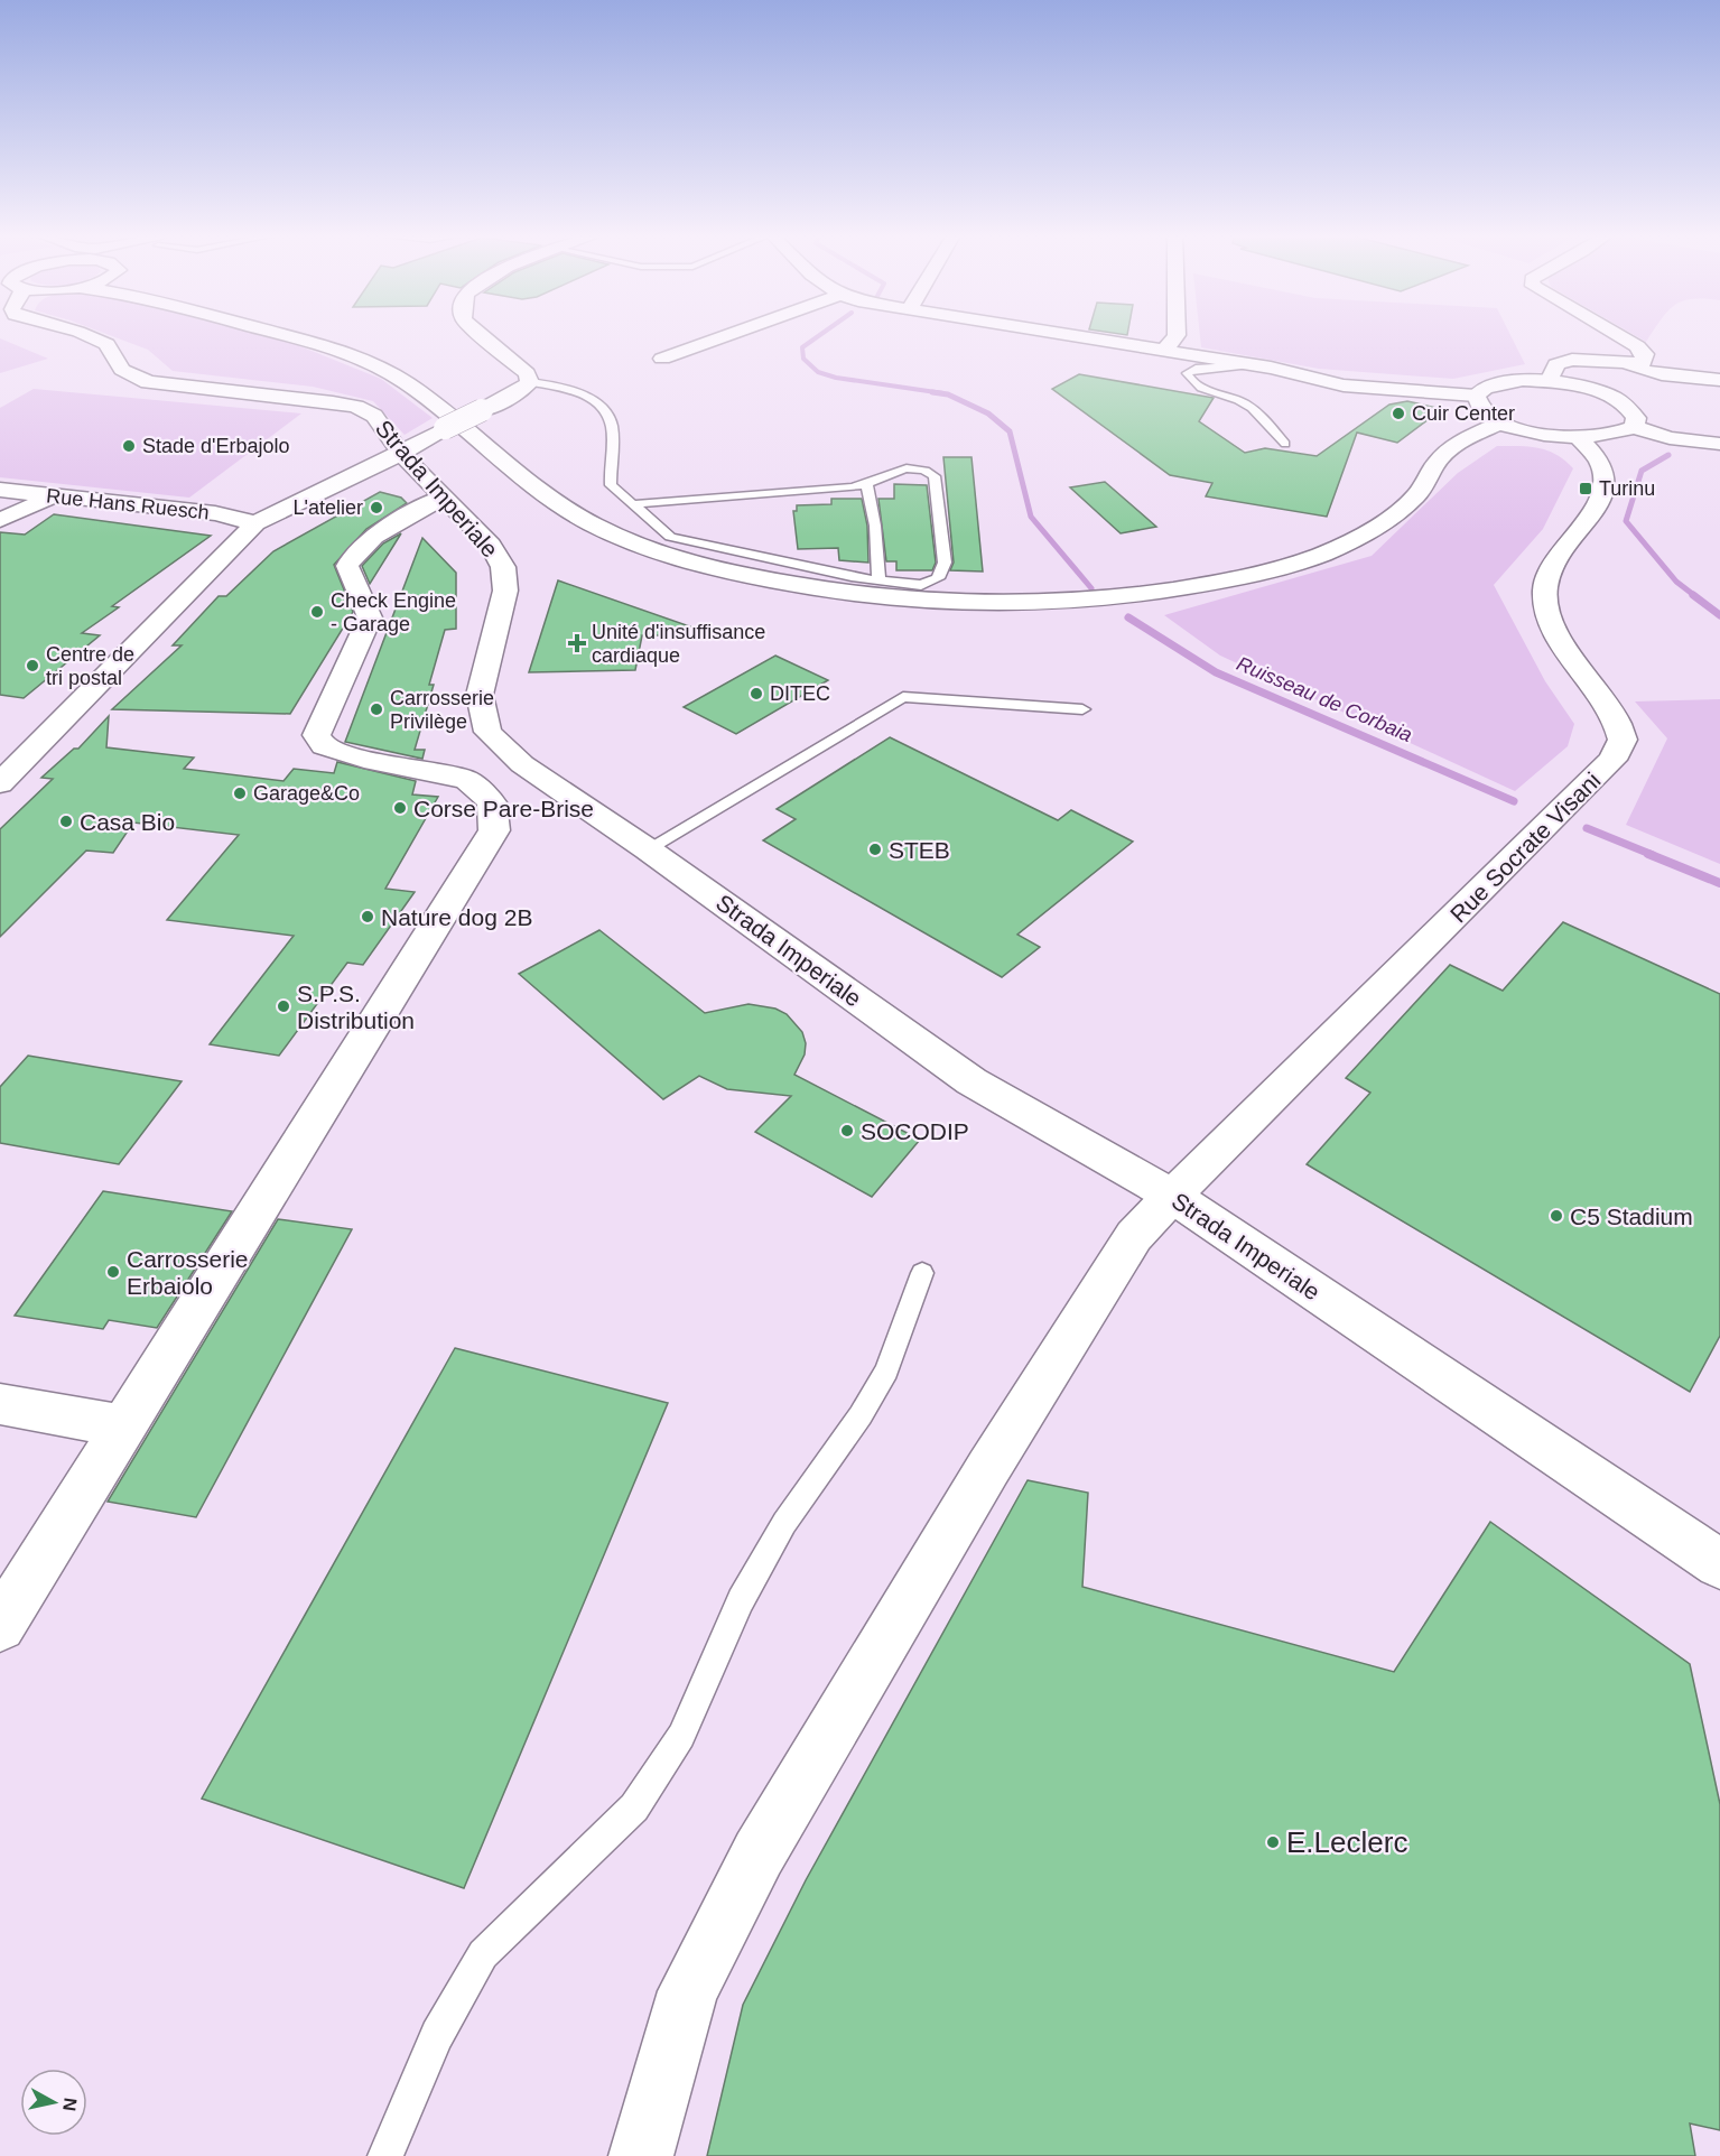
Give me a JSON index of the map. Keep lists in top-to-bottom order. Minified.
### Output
{"streets":{"street":["Strada Imperiale","Rue Hans Ruesch","Rue Socrate Visani"]},"crossings":[["Strada Imperiale","Rue Socrate Visani"]],"water":["Ruisseau de Corbaia"],"places":{"other":["Cuir Center","Stade d'Erbajolo","L'atelier","Check Engine - Garage","Centre de tri postal","DITEC","Carrosserie Privilège","Garage&Co","Corse Pare-Brise","Casa Bio","STEB","Nature dog 2B","S.P.S. Distribution","SOCODIP","C5 Stadium","Carrosserie Erbaiolo","E.Leclerc"],"transit":["Turinu"],"health":["Unité d'insuffisance cardiaque"]},"north":"right"}
